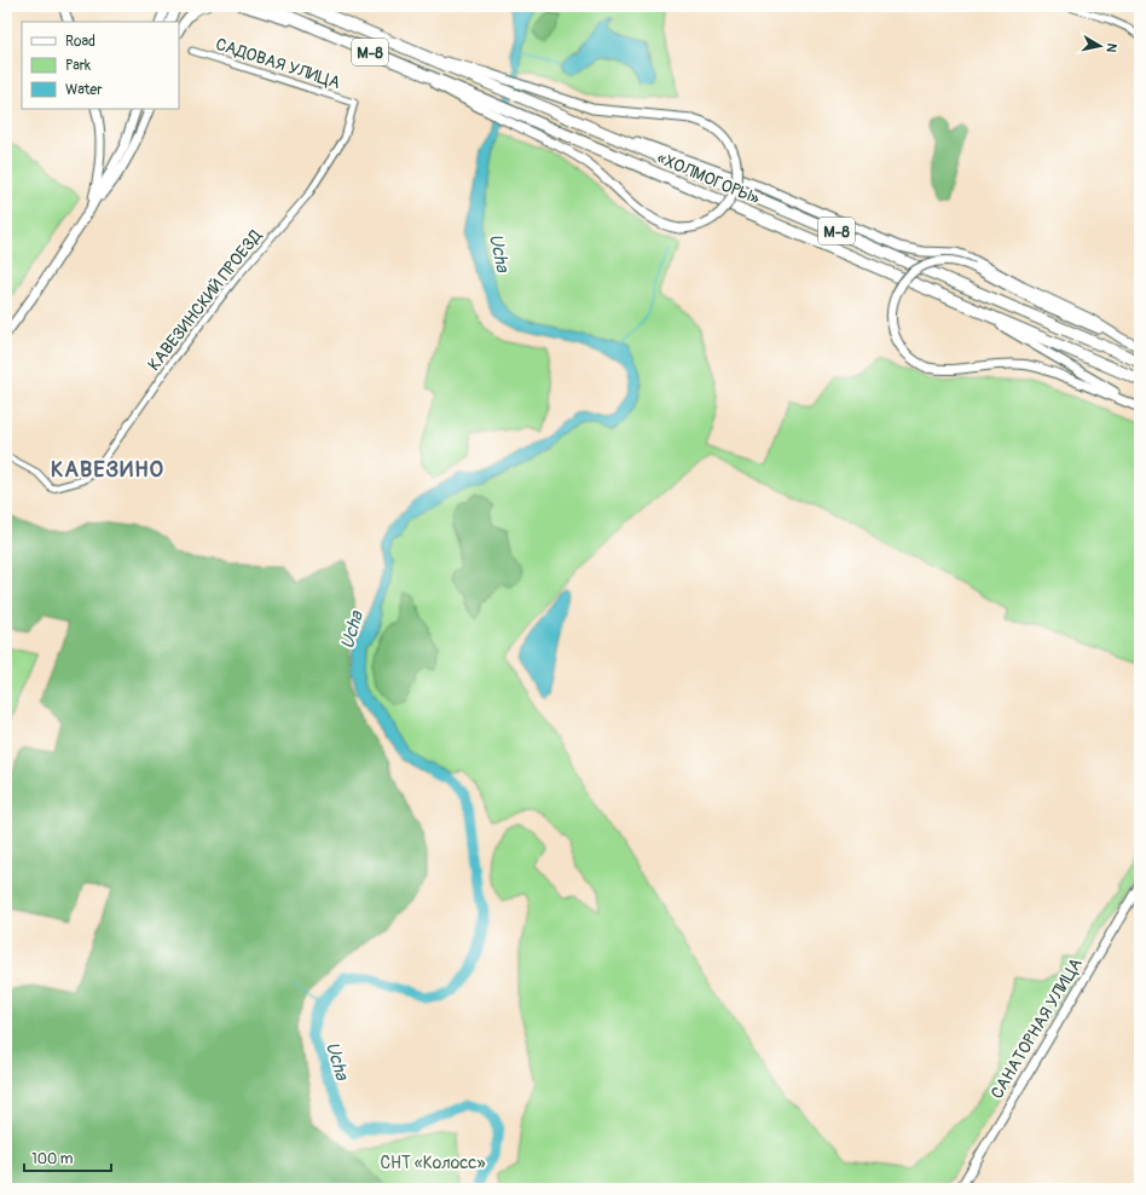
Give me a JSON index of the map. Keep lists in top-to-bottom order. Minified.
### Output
{"streets":{"highway":["М-8","«ХОЛМОГОРЫ»"],"street":["САДОВАЯ УЛИЦА","КАВЕЗИНСКИЙ ПРОЕЗД","САНАТОРНАЯ УЛИЦА"]},"crossings":[["САДОВАЯ УЛИЦА","КАВЕЗИНСКИЙ ПРОЕЗД"]],"districts":["КАВЕЗИНО"],"water":["Ucha"],"parks":["СНТ «Колосс»"],"legend":["Road","Park","Water"],"scale_bar":"100 m","north":"right"}
